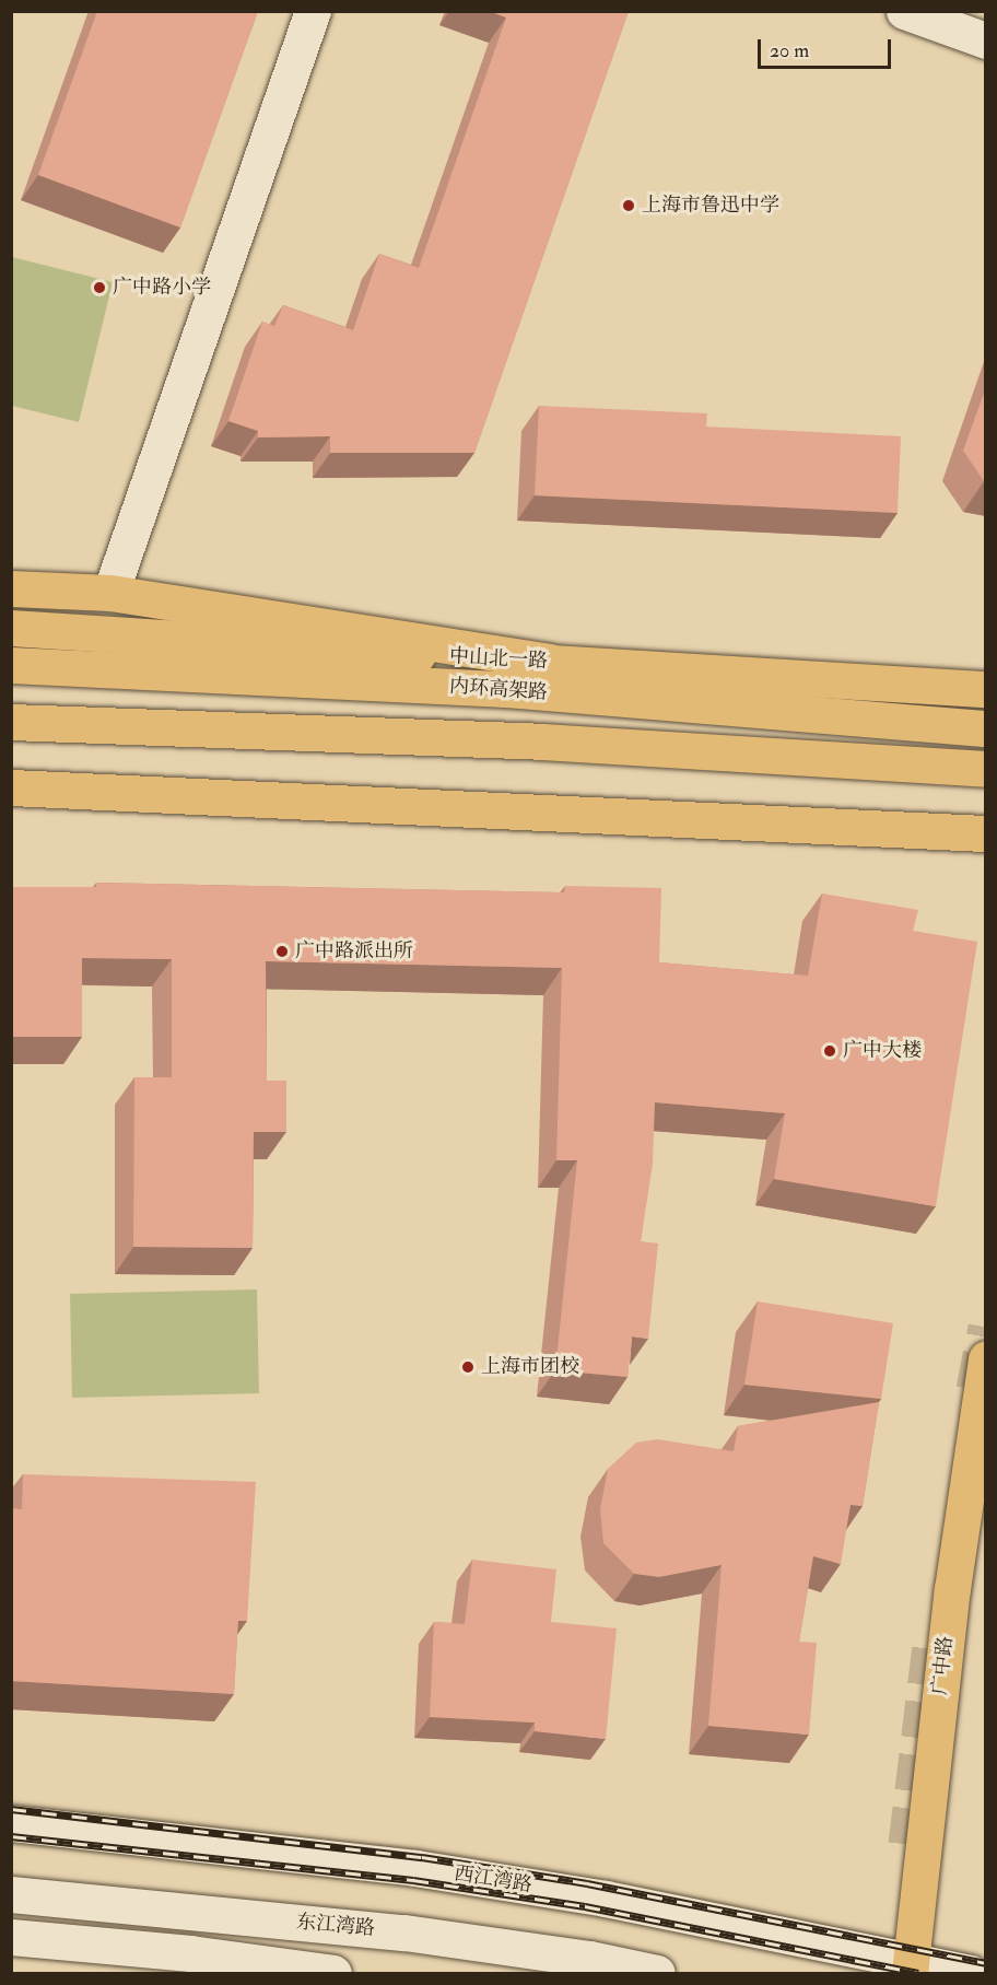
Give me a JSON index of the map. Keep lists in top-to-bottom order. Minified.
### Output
{"streets":{"main road":["中山北一路","内环高架路","广中路","西江湾路","东江湾路"]},"crossings":[["广中路","西江湾路"]],"places":["上海市鲁迅中学","广中路小学","广中路派出所","广中大楼","上海市团校"],"scale_bar":"20 m"}
